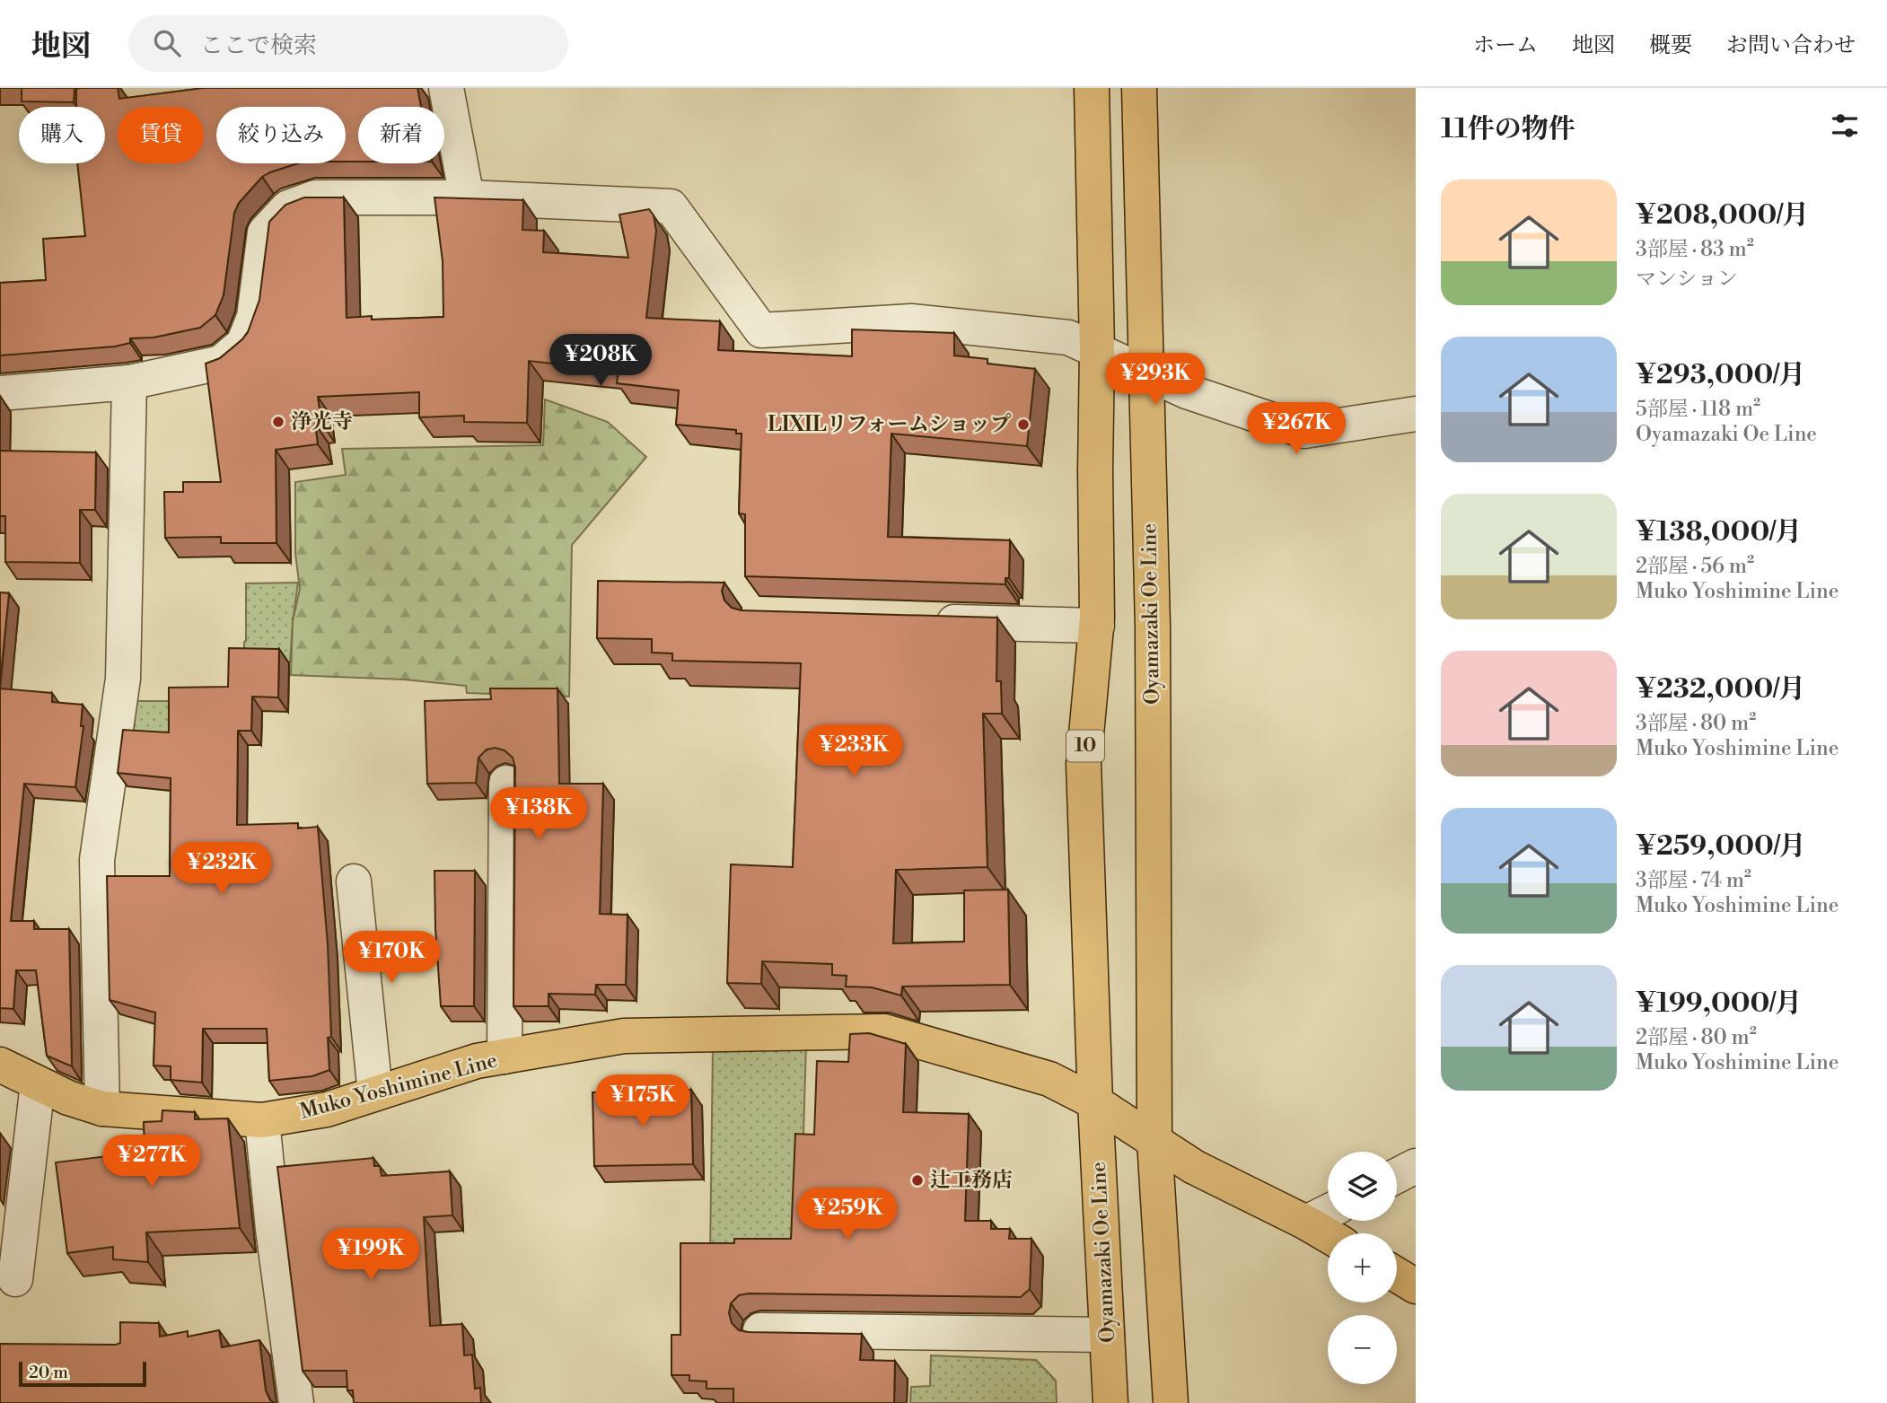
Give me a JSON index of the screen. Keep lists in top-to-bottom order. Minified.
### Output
{"streets":{"main road":["Oyamazaki Oe Line","10","Muko Yoshimine Line"]},"crossings":[["Oyamazaki Oe Line","Muko Yoshimine Line"]],"places":["浄光寺","LIXILリフォームショップ","辻工務店"],"scale_bar":"20 m","page":{"header":"地図","search":"ここで検索","nav":["ホーム","地図","概要","お問い合わせ"],"heading":"11件の物件","chip":["購入","賃貸","絞り込み","新着"],"list":[{"name":"¥208,000/月","note":"3部屋 · 83 m² · マンション"},{"name":"¥293,000/月","note":"5部屋 · 118 m² · Oyamazaki Oe Line"},{"name":"¥138,000/月","note":"2部屋 · 56 m² · Muko Yoshimine Line"},{"name":"¥232,000/月","note":"3部屋 · 80 m² · Muko Yoshimine Line"},{"name":"¥259,000/月","note":"3部屋 · 74 m² · Muko Yoshimine Line"},{"name":"¥199,000/月","note":"2部屋 · 80 m² · Muko Yoshimine Line"}],"price":["¥208K","¥293K","¥267K","¥233K","¥138K","¥232K","¥170K","¥175K","¥277K","¥259K","¥199K"],"map_buttons":["+","−"],"scale":"20 m"}}
